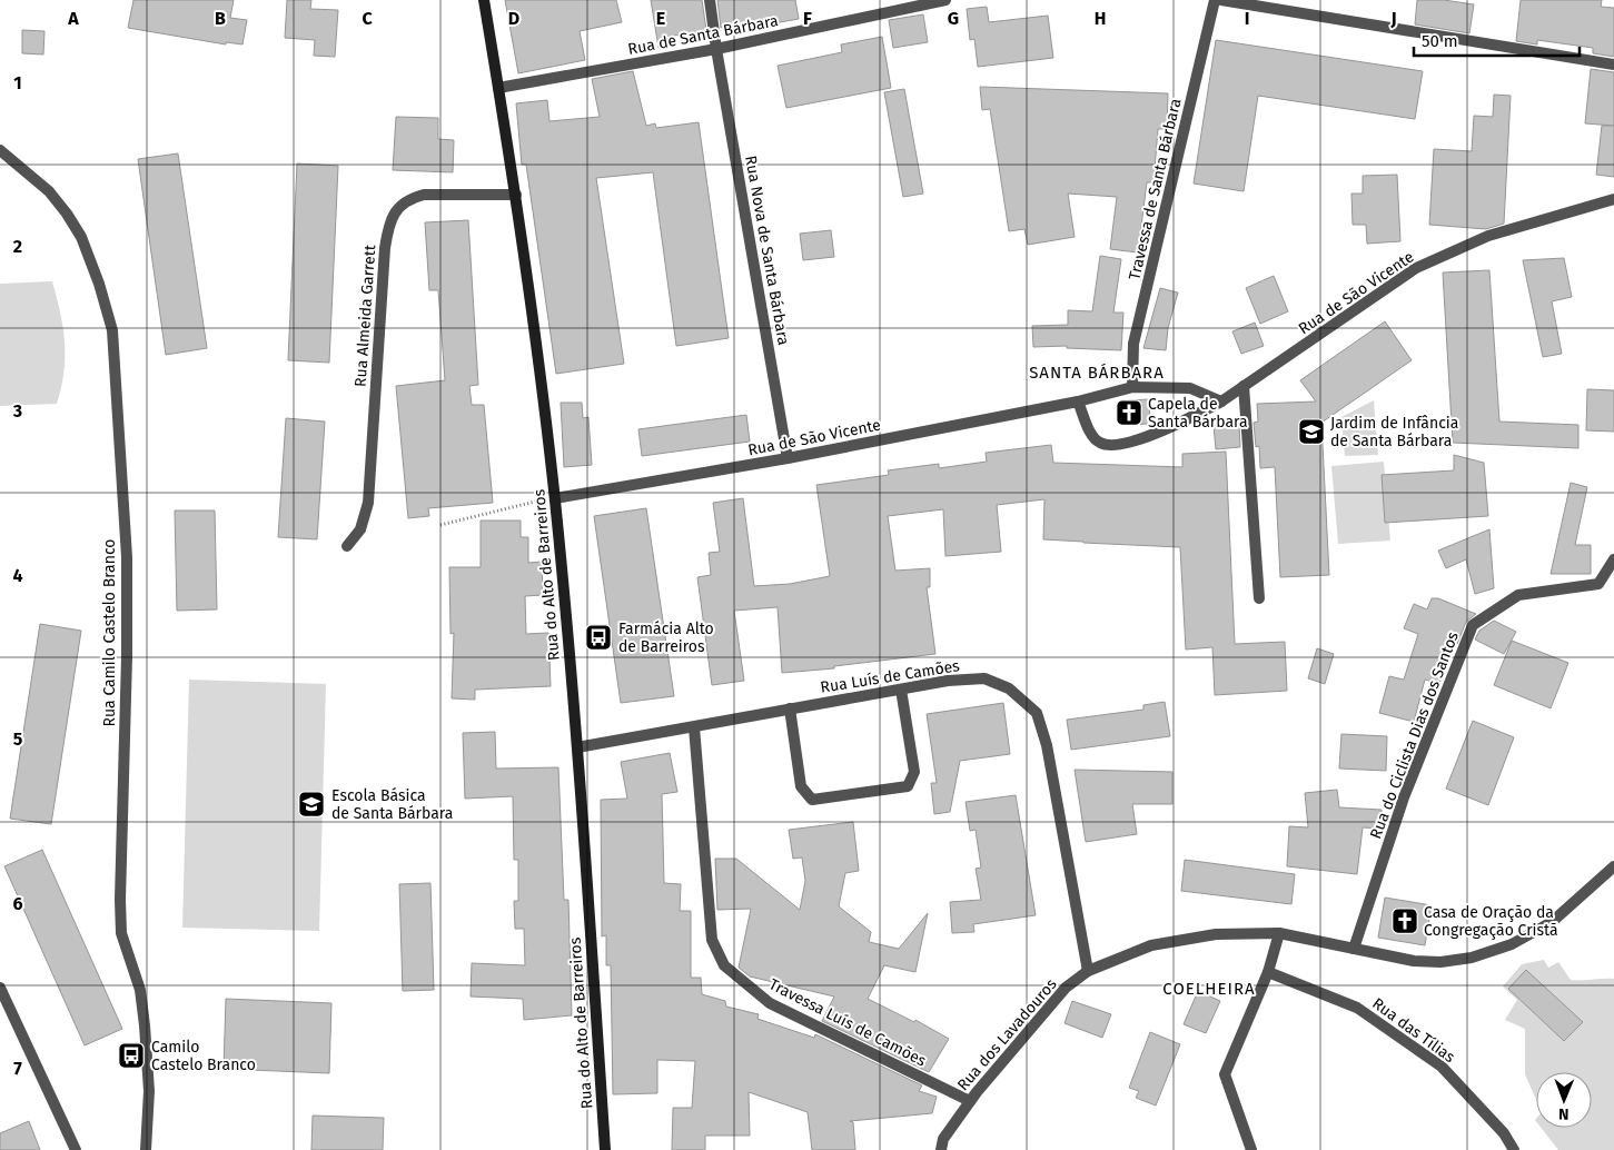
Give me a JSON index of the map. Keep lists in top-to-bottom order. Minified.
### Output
{"streets":{"street":["Rua de Santa Bárbara","Travessa de Santa Bárbara","Rua Nova de Santa Bárbara","Rua de São Vicente","Rua Almeida Garrett","Rua do Alto de Barreiros","Rua Camilo Castelo Branco","Rua Luís de Camões","Rua do Ciclista Dias dos Santos","Travessa Luís de Camões","Rua das Tílias","Rua dos Lavadouros"]},"crossings":[["Rua de Santa Bárbara","Rua Nova de Santa Bárbara"],["Rua de Santa Bárbara","Rua do Alto de Barreiros"],["Travessa de Santa Bárbara","Rua de São Vicente"],["Rua Nova de Santa Bárbara","Rua de São Vicente"],["Rua de São Vicente","Rua do Alto de Barreiros"],["Rua Almeida Garrett","Rua do Alto de Barreiros"],["Rua do Alto de Barreiros","Rua Luís de Camões"],["Rua Luís de Camões","Travessa Luís de Camões"],["Rua Luís de Camões","Rua dos Lavadouros"],["Rua do Ciclista Dias dos Santos","Rua dos Lavadouros"],["Travessa Luís de Camões","Rua dos Lavadouros"]],"districts":["SANTA BÁRBARA","COELHEIRA"],"places":{"church":["Capela de Santa Bárbara","Casa de Oração da Congregação Cristã"],"school or university":["Jardim de Infância de Santa Bárbara","Escola Básica de Santa Bárbara"],"bus stop":["Farmácia Alto de Barreiros","Camilo Castelo Branco"]},"scale_bar":"50 m","north":"bottom","grid":{"columns":["A","B","C","D","E","F","G","H","I","J"],"rows":["1","2","3","4","5","6","7"]}}
